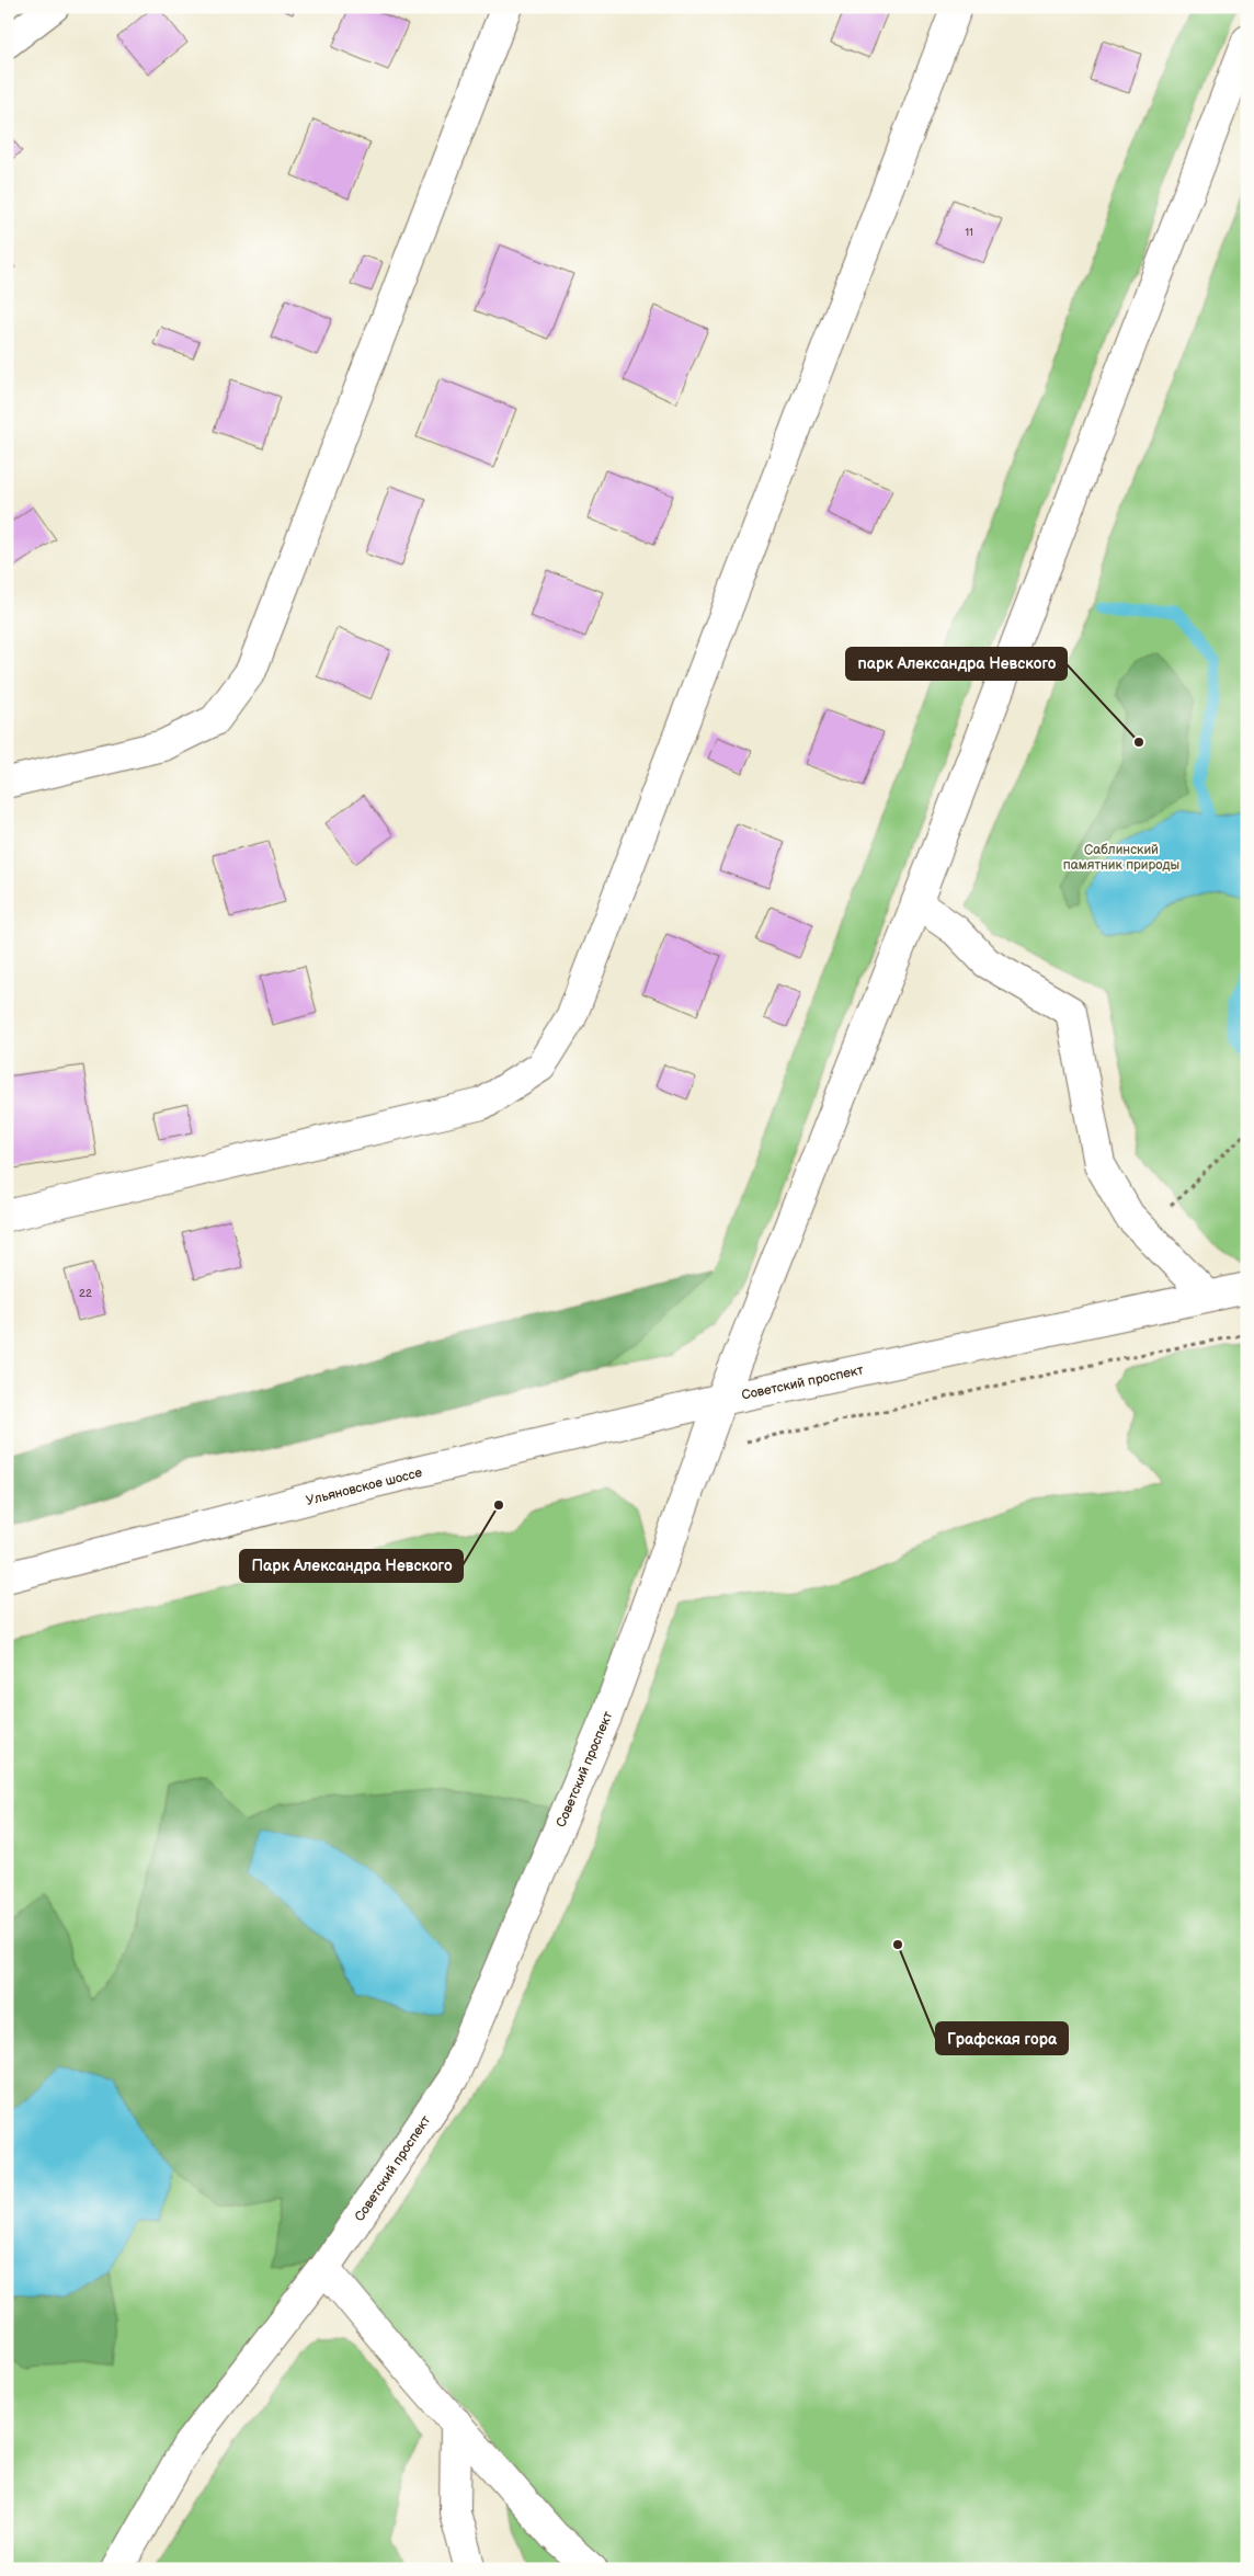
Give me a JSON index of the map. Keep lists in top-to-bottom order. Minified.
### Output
{"streets":{"street":["Советский проспект","Ульяновское шоссе"]},"crossings":[["Советский проспект","Ульяновское шоссе"]],"parks":["Саблинский памятник природы"],"places":["парк Александра Невского","Парк Александра Невского","Графская гора"],"house_numbers":["11","22"]}
